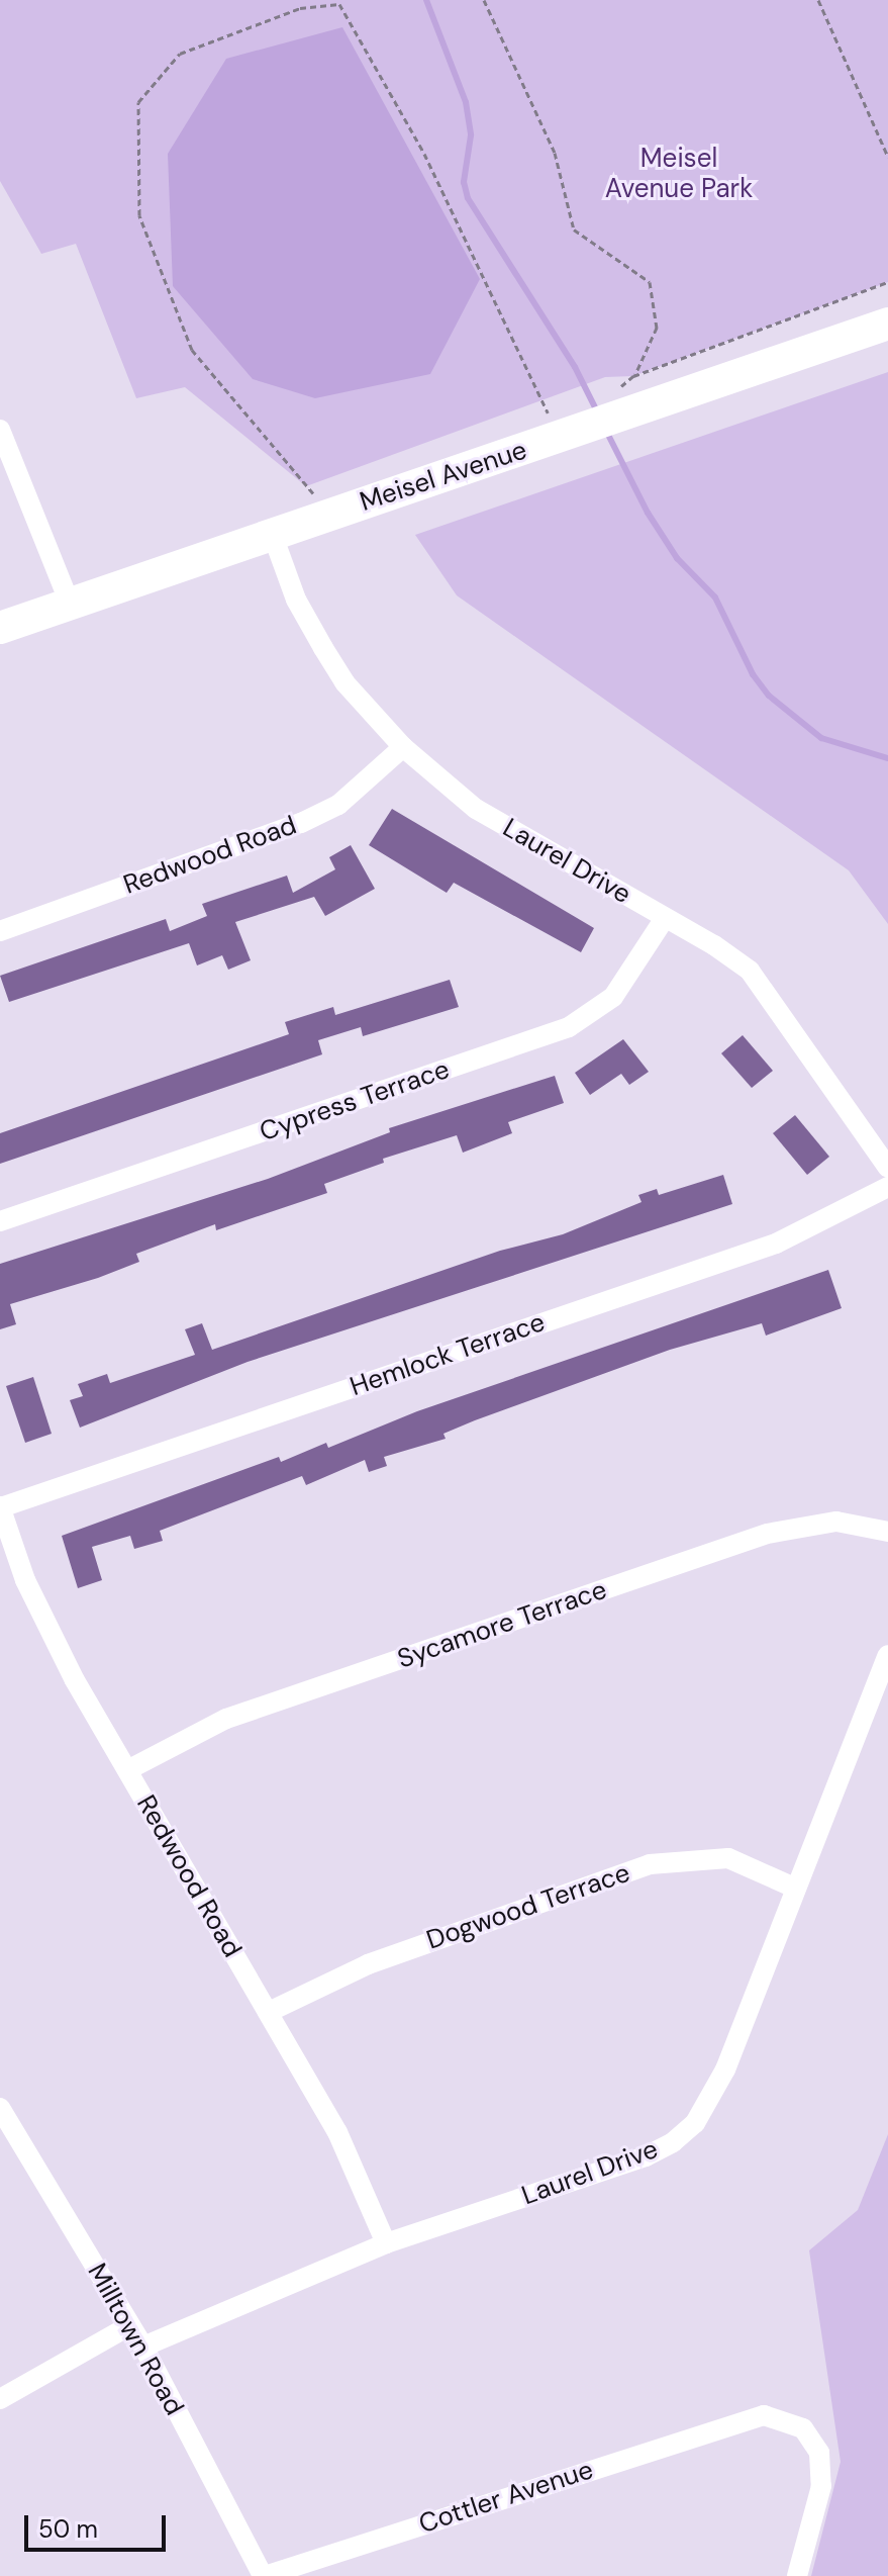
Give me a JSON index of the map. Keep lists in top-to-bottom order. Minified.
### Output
{"streets":{"main road":["Meisel Avenue"],"street":["Redwood Road","Laurel Drive","Cypress Terrace","Hemlock Terrace","Sycamore Terrace","Dogwood Terrace","Milltown Road","Cottler Avenue"]},"crossings":[["Meisel Avenue","Laurel Drive"],["Redwood Road","Laurel Drive"],["Redwood Road","Hemlock Terrace"],["Redwood Road","Sycamore Terrace"],["Redwood Road","Dogwood Terrace"],["Laurel Drive","Cypress Terrace"],["Laurel Drive","Dogwood Terrace"],["Laurel Drive","Milltown Road"],["Milltown Road","Cottler Avenue"]],"parks":["Meisel Avenue Park"],"scale_bar":"50 m"}
